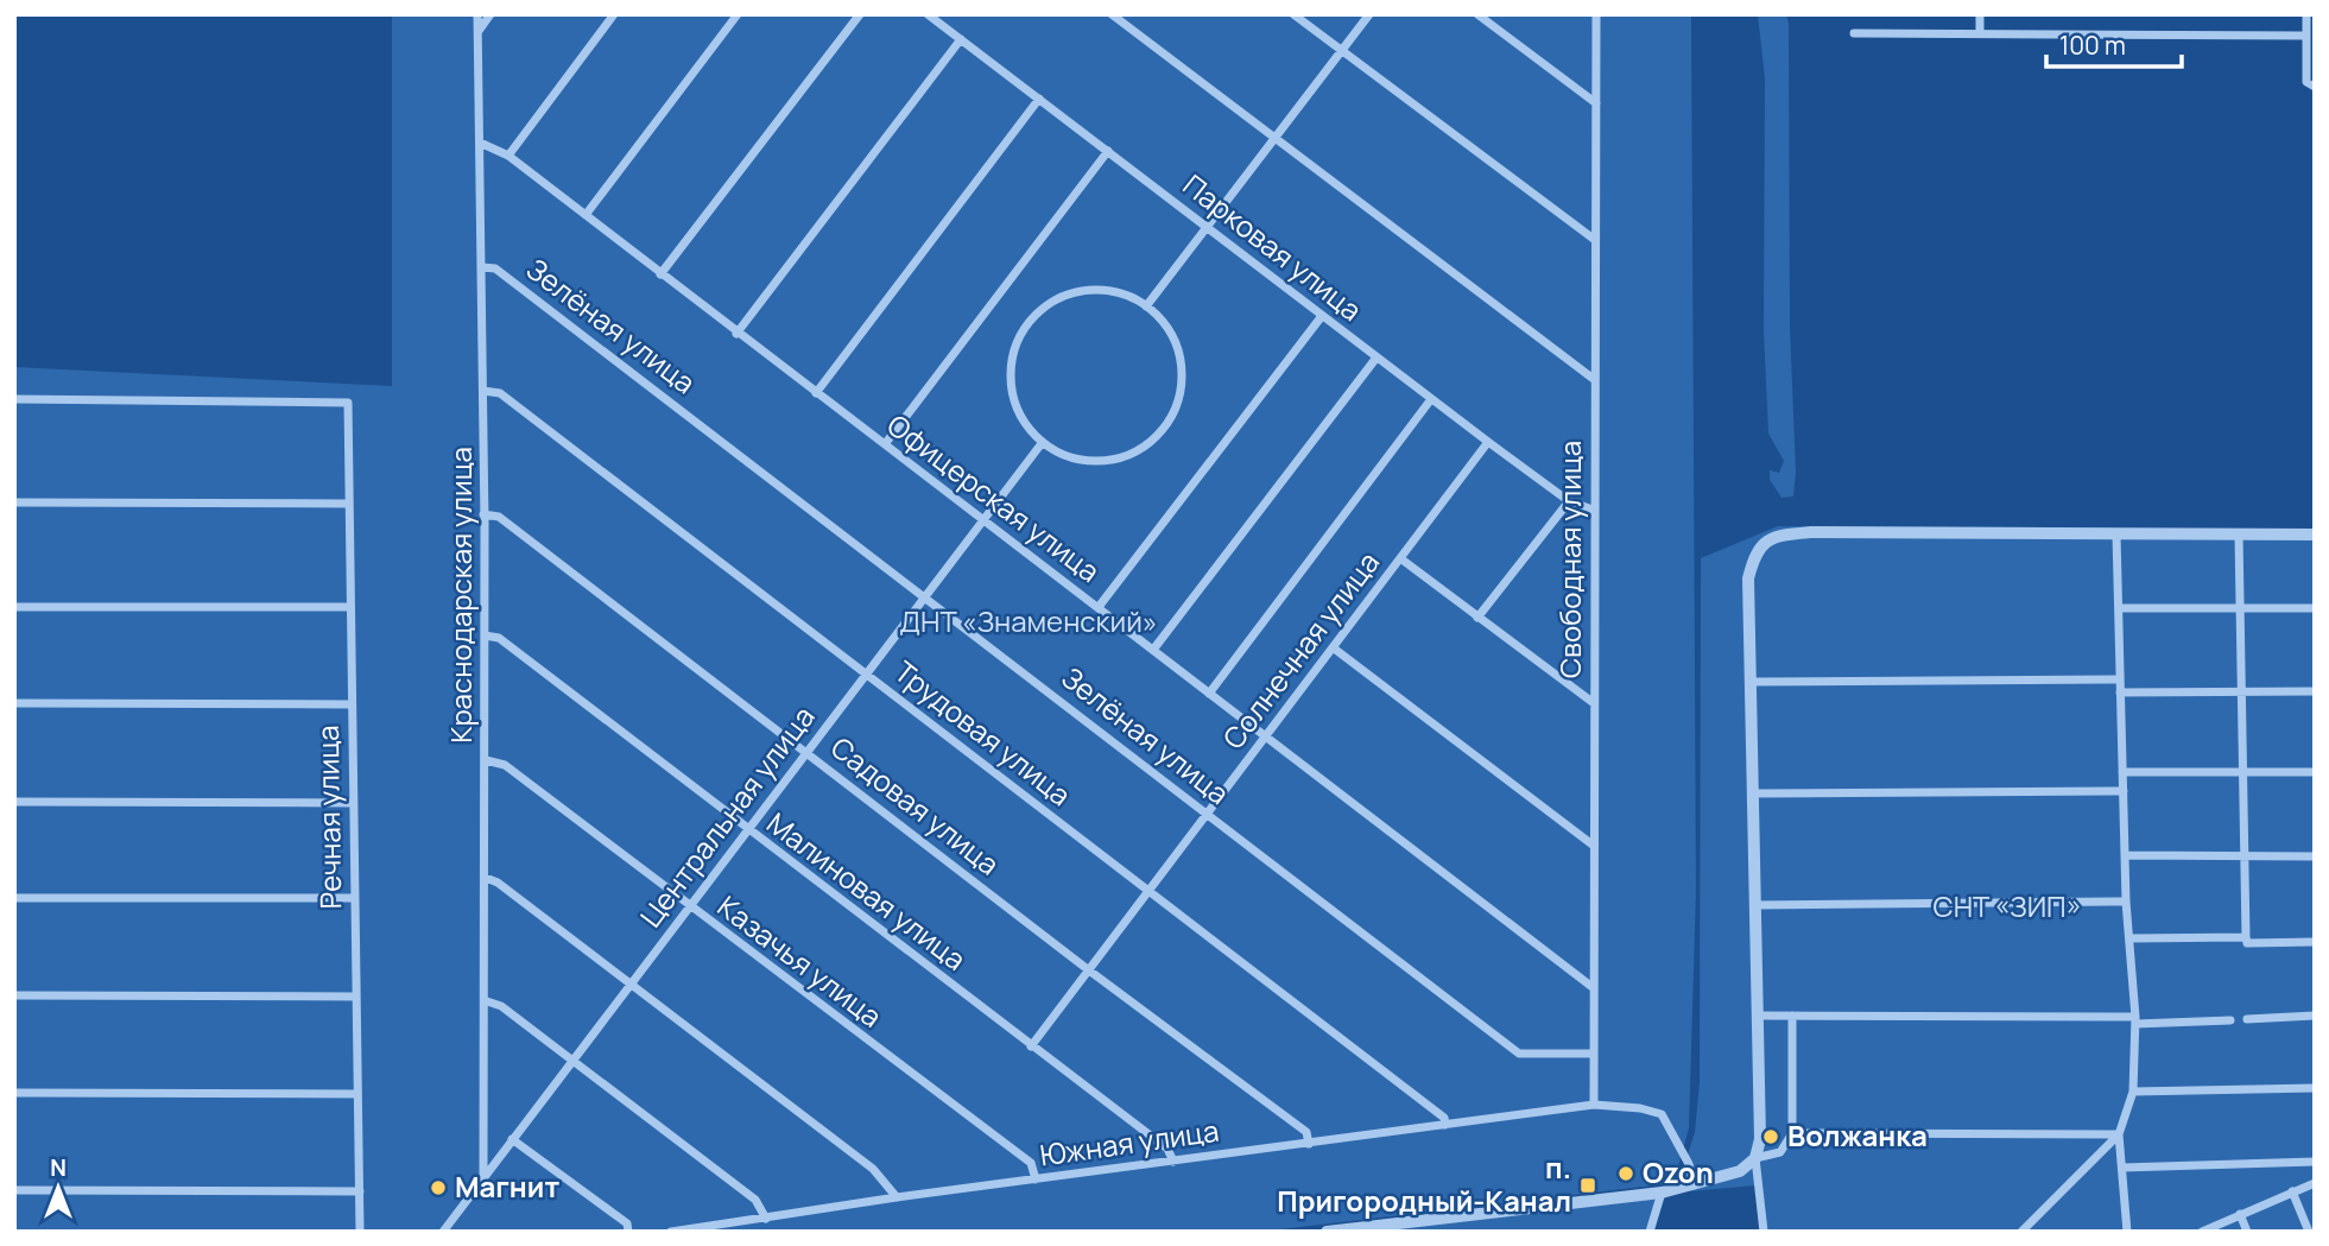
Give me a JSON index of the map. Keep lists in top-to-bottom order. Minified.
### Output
{"streets":{"street":["Парковая улица","Зелёная улица","Офицерская улица","Свободная улица","Краснодарская улица","Солнечная улица","Трудовая улица","Садовая улица","Речная улица","Центральная улица","Малиновая улица","Казачья улица","Южная улица"]},"crossings":[["Парковая улица","Свободная улица"],["Парковая улица","Солнечная улица"],["Зелёная улица","Свободная улица"],["Зелёная улица","Краснодарская улица"],["Зелёная улица","Солнечная улица"],["Зелёная улица","Центральная улица"],["Офицерская улица","Свободная улица"],["Офицерская улица","Краснодарская улица"],["Офицерская улица","Солнечная улица"],["Офицерская улица","Центральная улица"],["Свободная улица","Южная улица"],["Краснодарская улица","Трудовая улица"],["Краснодарская улица","Садовая улица"],["Краснодарская улица","Центральная улица"],["Краснодарская улица","Малиновая улица"],["Краснодарская улица","Казачья улица"],["Солнечная улица","Трудовая улица"],["Солнечная улица","Садовая улица"],["Солнечная улица","Малиновая улица"],["Трудовая улица","Центральная улица"],["Трудовая улица","Южная улица"],["Садовая улица","Центральная улица"],["Садовая улица","Южная улица"],["Центральная улица","Малиновая улица"],["Центральная улица","Казачья улица"],["Малиновая улица","Южная улица"],["Казачья улица","Южная улица"]],"parks":["ДНТ «Знаменский»","СНТ «ЗИП»"],"places":{"other":["Волжанка","Ozon","Магнит"],"transit":["п. Пригородный-Канал"]},"scale_bar":"100 m","north":"top"}
